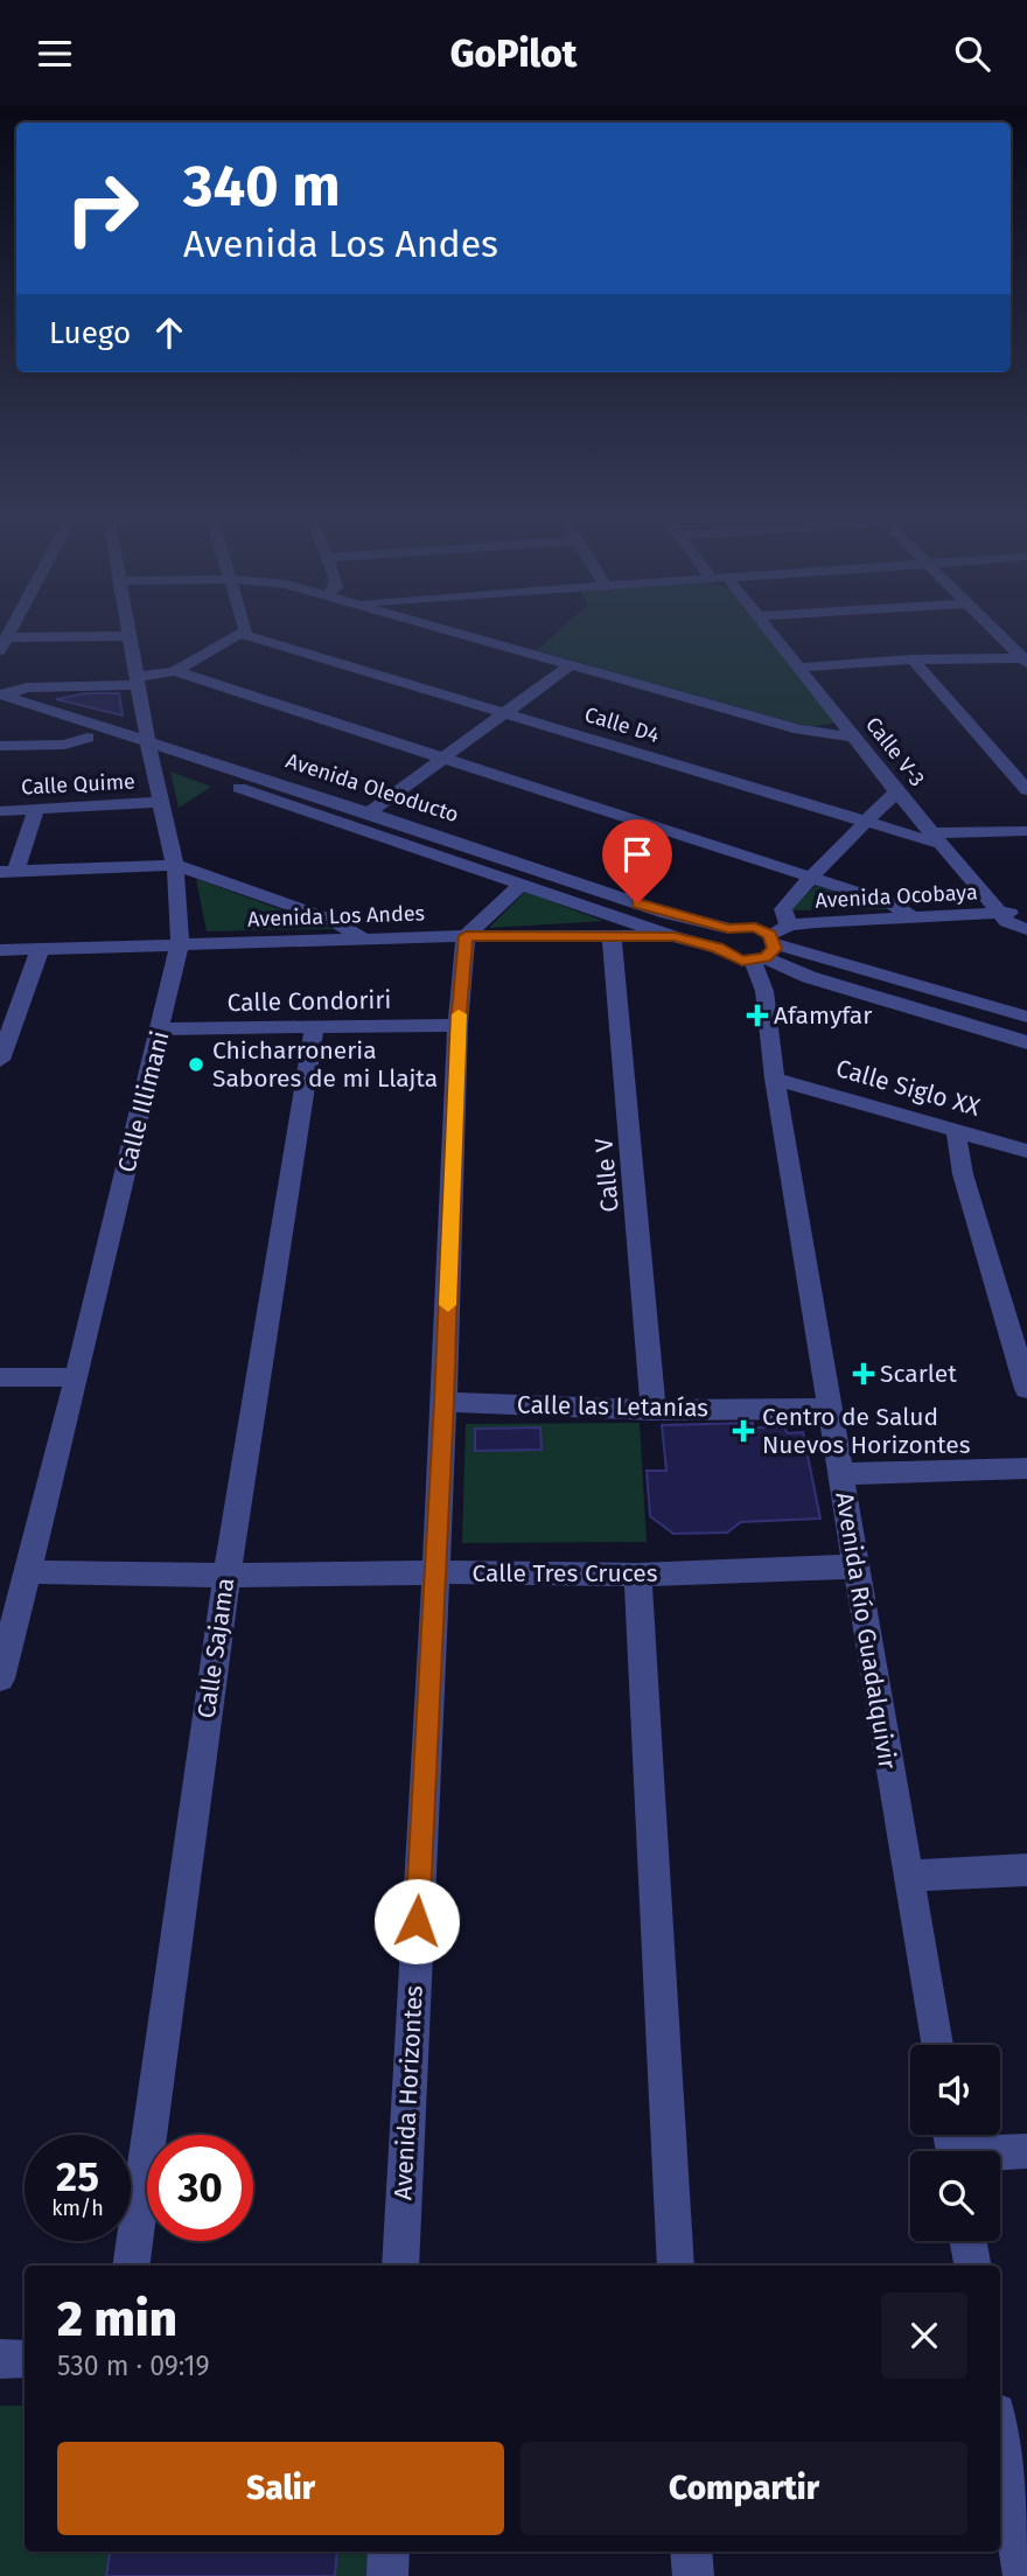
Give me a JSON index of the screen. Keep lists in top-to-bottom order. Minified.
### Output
{"streets":{"street":["Calle D4","Calle V-3","Calle Quime","Avenida Oleoducto","Avenida Ocobaya","Avenida Los Andes","Calle Condoriri","Calle Siglo XX","Calle Illimani","Calle V","Calle las Letanías","Calle Tres Cruces","Avenida Río Guadalquivir","Calle Sajama","Avenida Horizontes"]},"crossings":[["Calle D4","Calle V-3"],["Calle V-3","Avenida Ocobaya"],["Calle Quime","Calle Illimani"],["Avenida Oleoducto","Avenida Ocobaya"],["Avenida Oleoducto","Avenida Los Andes"],["Avenida Oleoducto","Calle Illimani"],["Avenida Oleoducto","Avenida Río Guadalquivir"],["Avenida Ocobaya","Avenida Río Guadalquivir"],["Avenida Los Andes","Calle Illimani"],["Avenida Los Andes","Calle V"],["Avenida Los Andes","Avenida Horizontes"],["Calle Condoriri","Calle Illimani"],["Calle Condoriri","Calle Sajama"],["Calle Condoriri","Avenida Horizontes"],["Calle Siglo XX","Avenida Río Guadalquivir"],["Calle Illimani","Calle Tres Cruces"],["Calle V","Calle las Letanías"],["Calle las Letanías","Avenida Río Guadalquivir"],["Calle las Letanías","Avenida Horizontes"],["Calle Tres Cruces","Avenida Río Guadalquivir"],["Calle Tres Cruces","Calle Sajama"],["Calle Tres Cruces","Avenida Horizontes"]],"places":{"health":["Afamyfar","Scarlet","Centro de Salud Nuevos Horizontes"],"other":["Chicharroneria Sabores de mi Llajta"]},"page":{"header":"GoPilot","turn":["340 m","Avenida Los Andes"],"then":"Luego","speed":"25 km/h","limit":"30","heading":["2 min","530 m · 09:19"],"buttons":["Salir","Compartir"]}}
